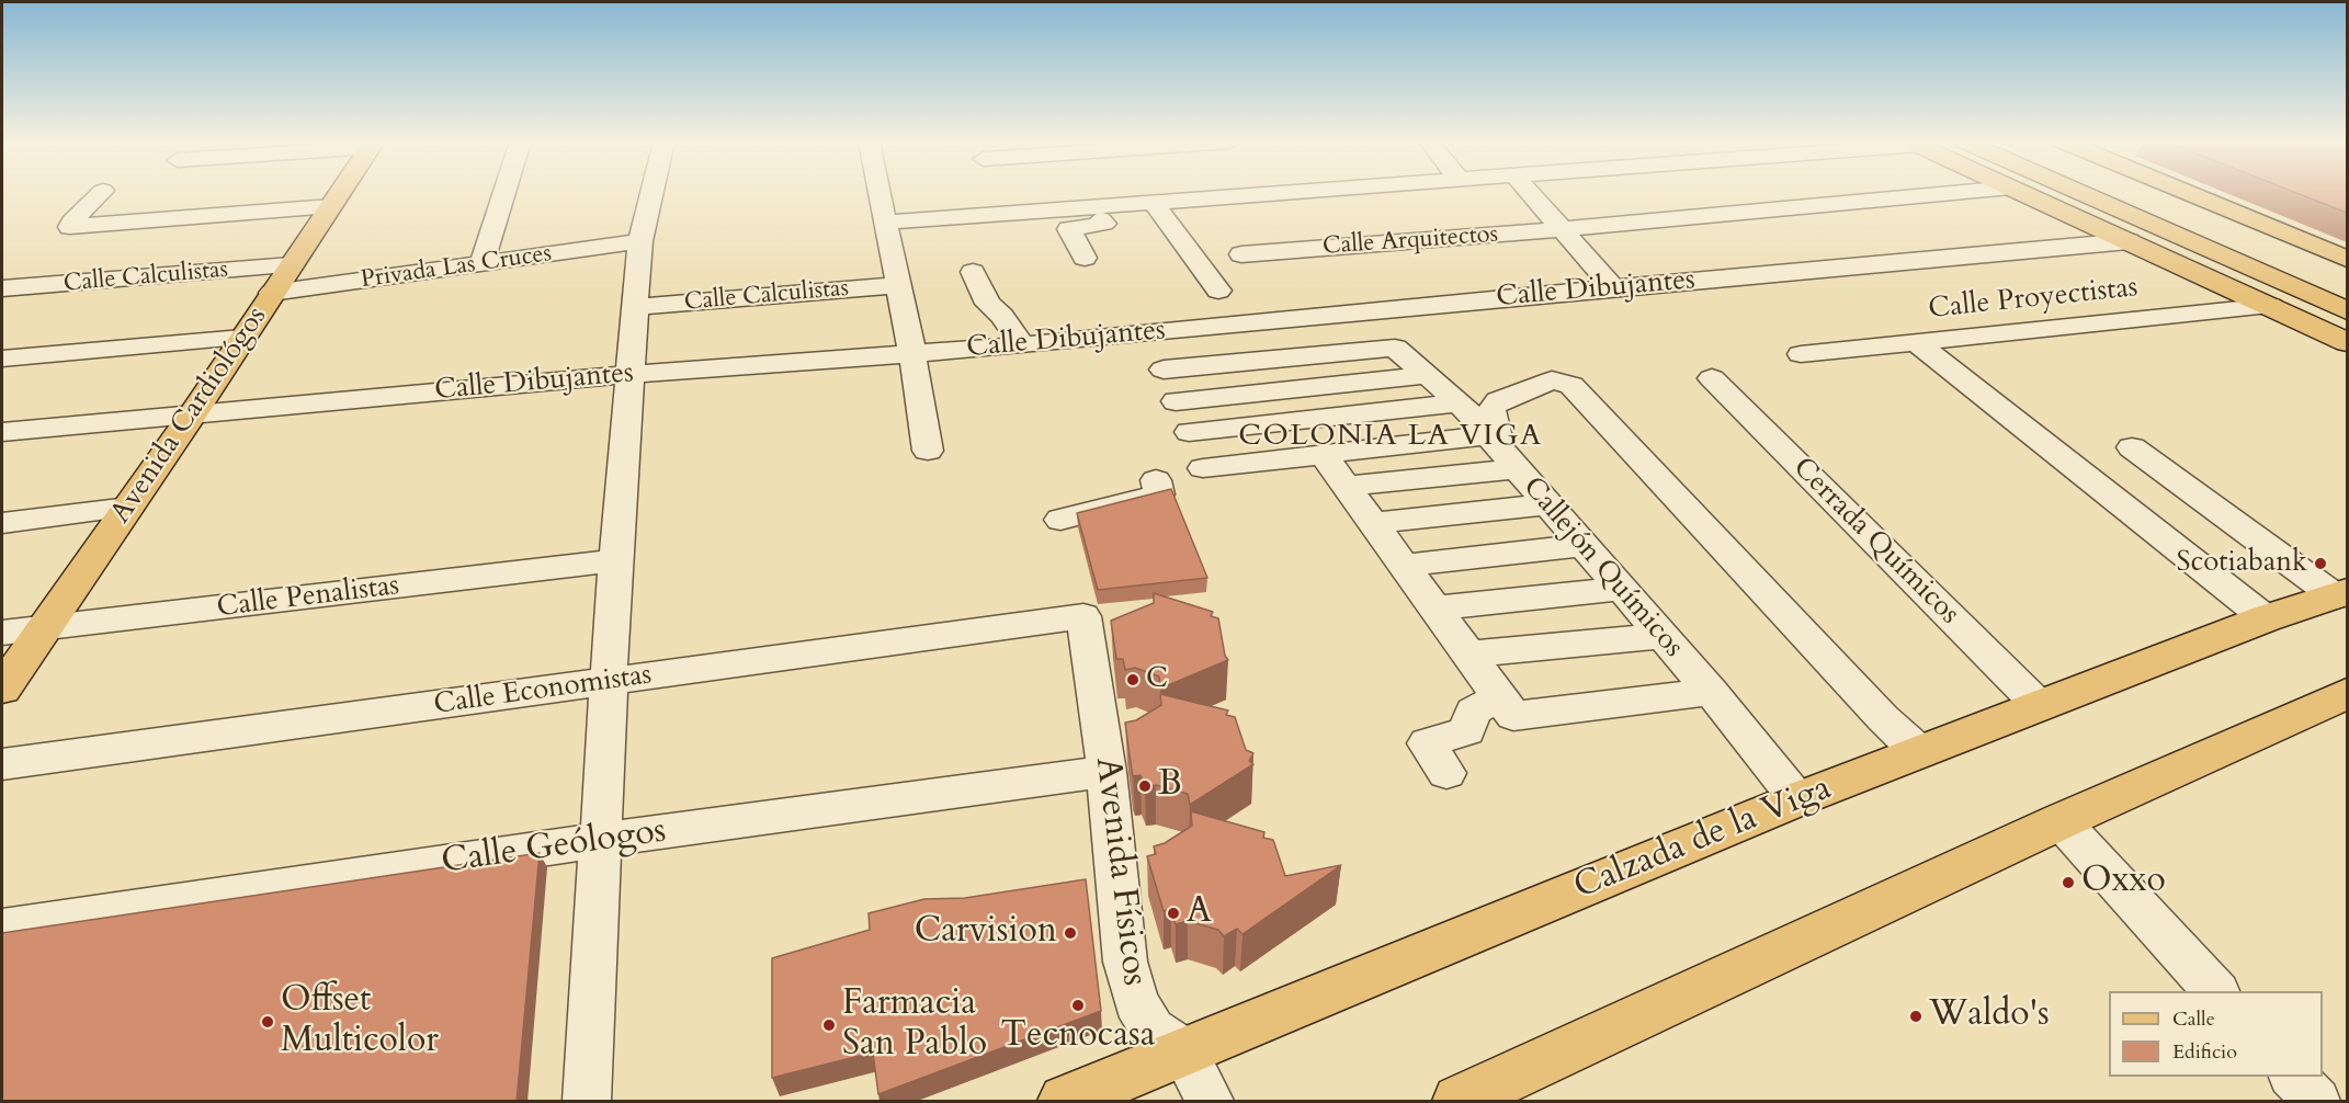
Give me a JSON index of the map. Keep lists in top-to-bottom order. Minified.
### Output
{"streets":{"main road":["Avenida Cardiológos","Calzada de la Viga"],"street":["Calle Arquitectos","Privada Las Cruces","Calle Calculistas","Calle Dibujantes","Calle Proyectistas","Cerrada Químicos","Callejón Químicos","Calle Penalistas","Calle Economistas","Calle Geólogos","Avenida Físicos"]},"crossings":[["Privada Las Cruces","Avenida Cardiológos"],["Calle Calculistas","Avenida Cardiológos"],["Calle Dibujantes","Avenida Cardiológos"],["Avenida Cardiológos","Calle Penalistas"],["Cerrada Químicos","Calzada de la Viga"],["Callejón Químicos","Calzada de la Viga"],["Calle Economistas","Avenida Físicos"],["Calzada de la Viga","Avenida Físicos"],["Calle Geólogos","Avenida Físicos"]],"districts":["COLONIA LA VIGA"],"places":["Scotiabank","C","B","Oxxo","A","Carvision","Tecnocasa","Waldo's","Offset Multicolor","Farmacia San Pablo"],"legend":["Calle","Edificio"]}
